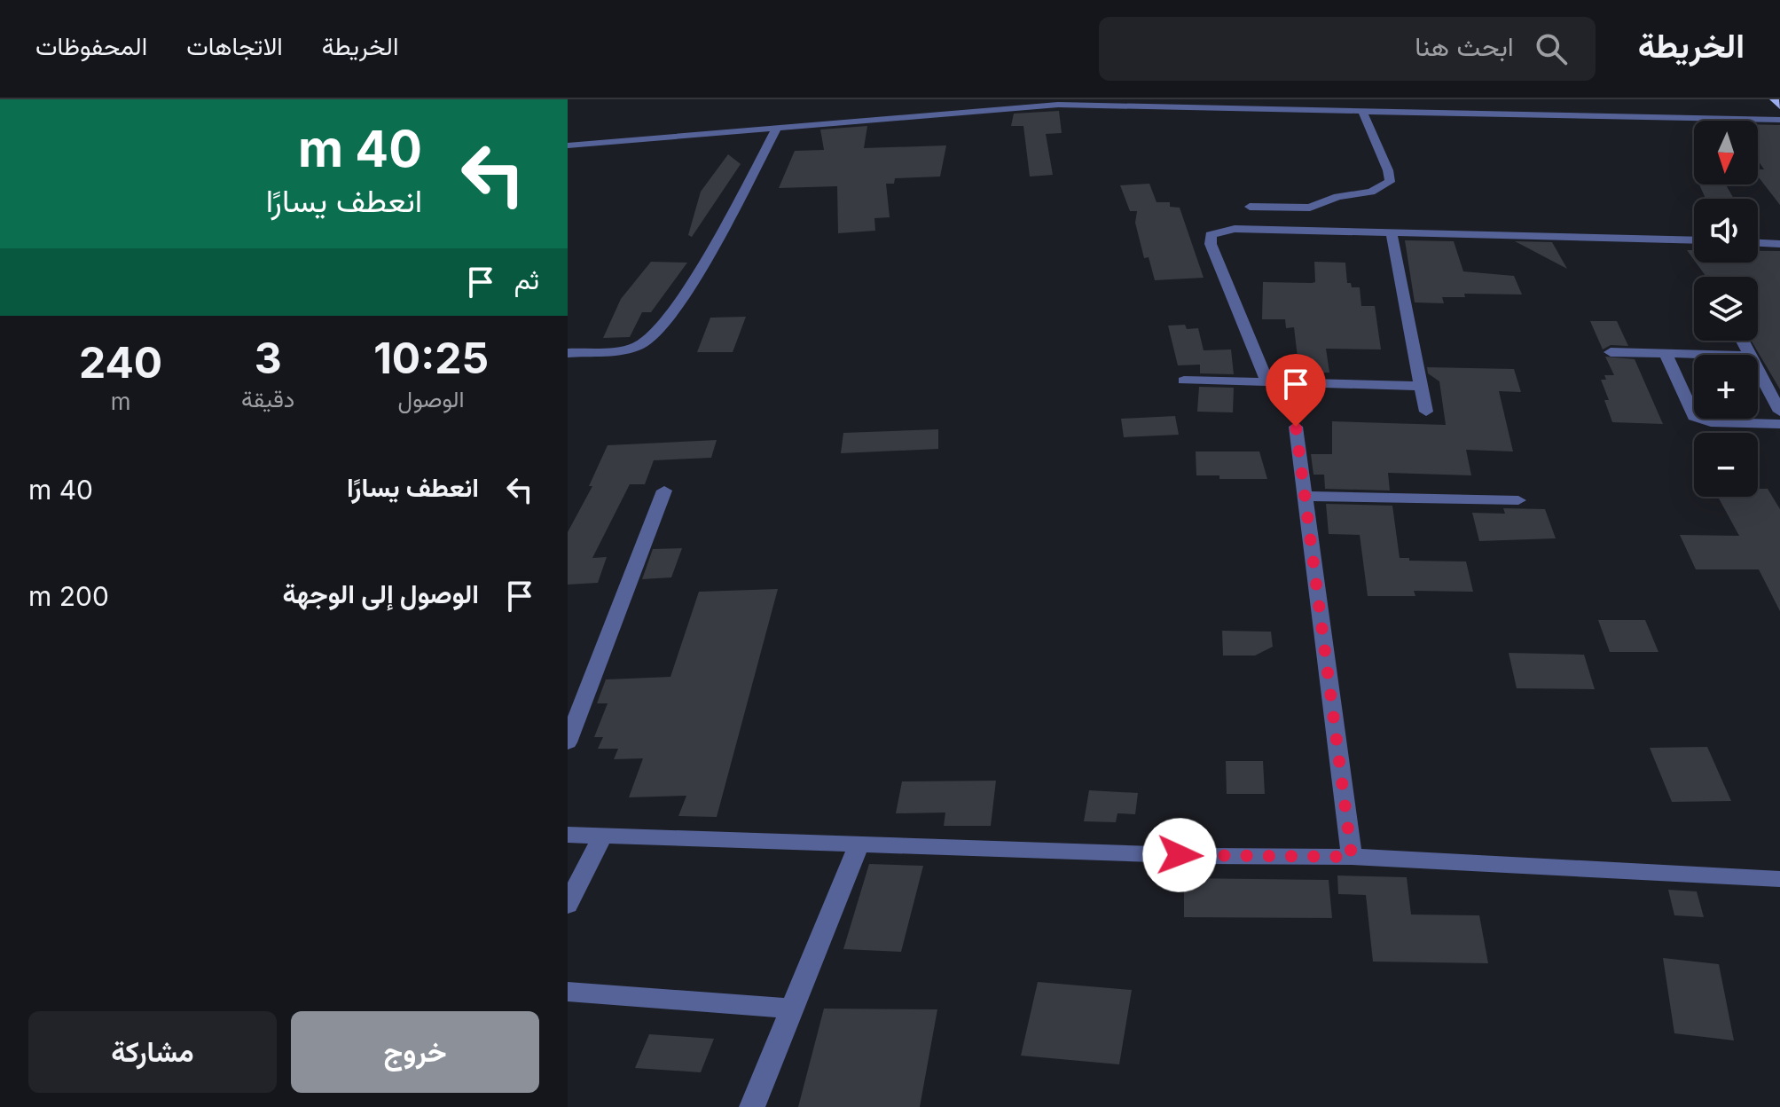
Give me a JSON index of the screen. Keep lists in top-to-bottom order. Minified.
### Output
{"north":"bottom","page":{"header":"الخريطة","search":"ابحث هنا","nav":["الخريطة","الاتجاهات","المحفوظات"],"turn":["40 m","انعطف يسارًا"],"map_buttons":["+","−"],"then":"ثم","eta":["10:25","الوصول","3","دقيقة","240","m"],"list":[{"name":"انعطف يسارًا","value":"40 m"},{"name":"الوصول إلى الوجهة","value":"200 m"}],"buttons":["خروج","مشاركة"]}}
